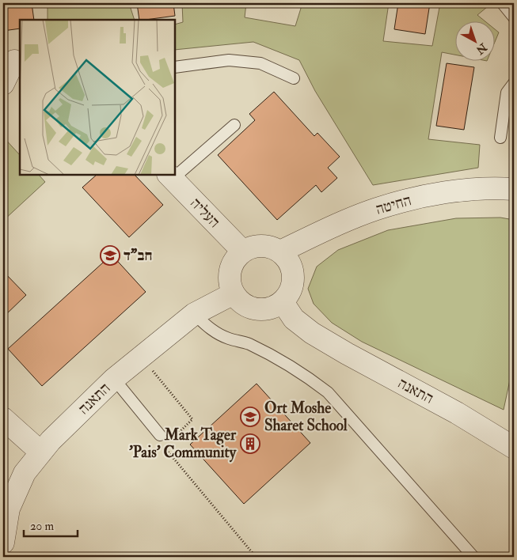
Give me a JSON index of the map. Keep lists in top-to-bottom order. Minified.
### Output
{"streets":{"street":["החיטה","העליה","התאנה"]},"crossings":[["החיטה","העליה"],["החיטה","התאנה"],["העליה","התאנה"]],"places":{"school or university":["חב\"ד","Ort Moshe Sharet School"],"building":["Mark Tager 'Pais' Community"]},"scale_bar":"20 m","north":"bottom right"}
